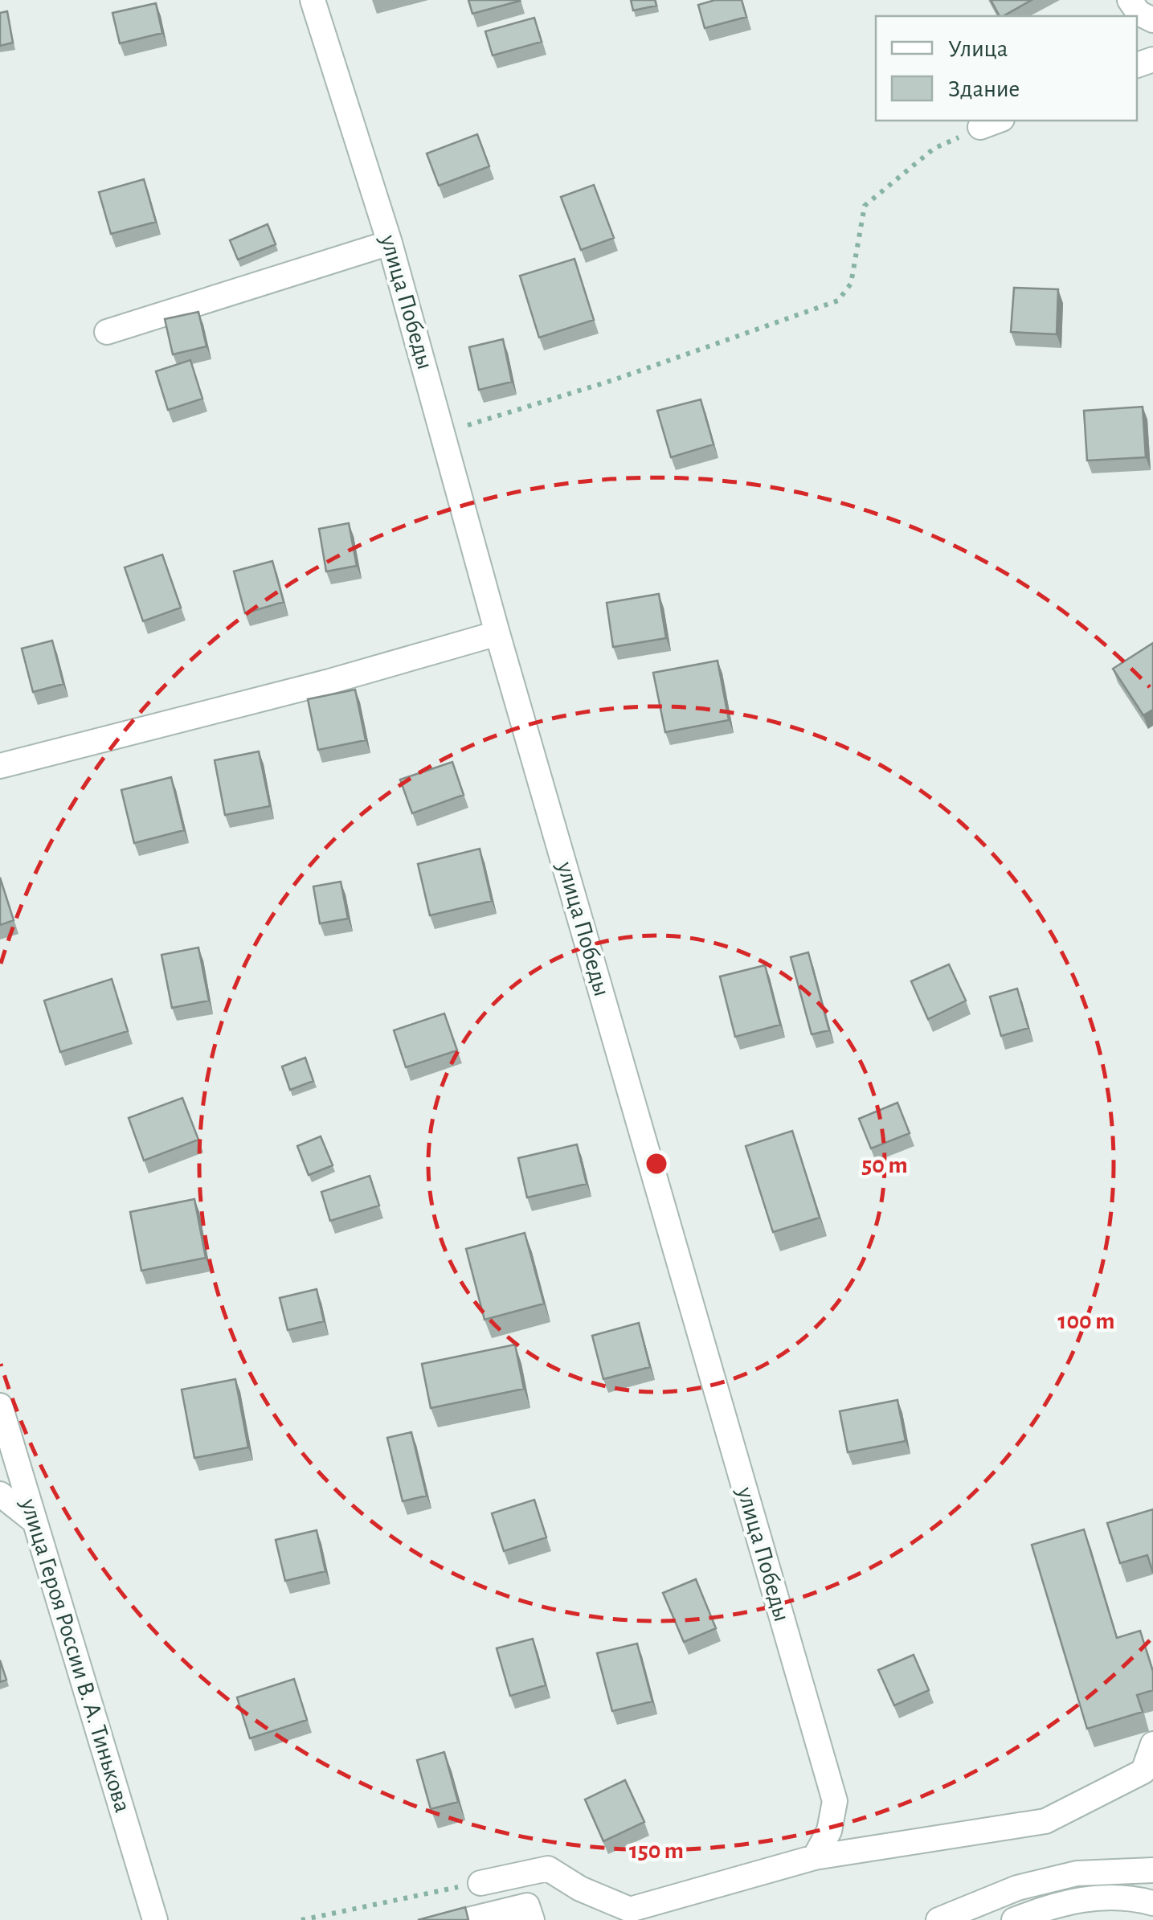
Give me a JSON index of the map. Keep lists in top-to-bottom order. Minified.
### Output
{"streets":{"street":["улица Победы","улица Героя России В. А. Тинькова"]},"legend":["Улица","Здание"],"rings":["50 m","100 m","150 m"]}
